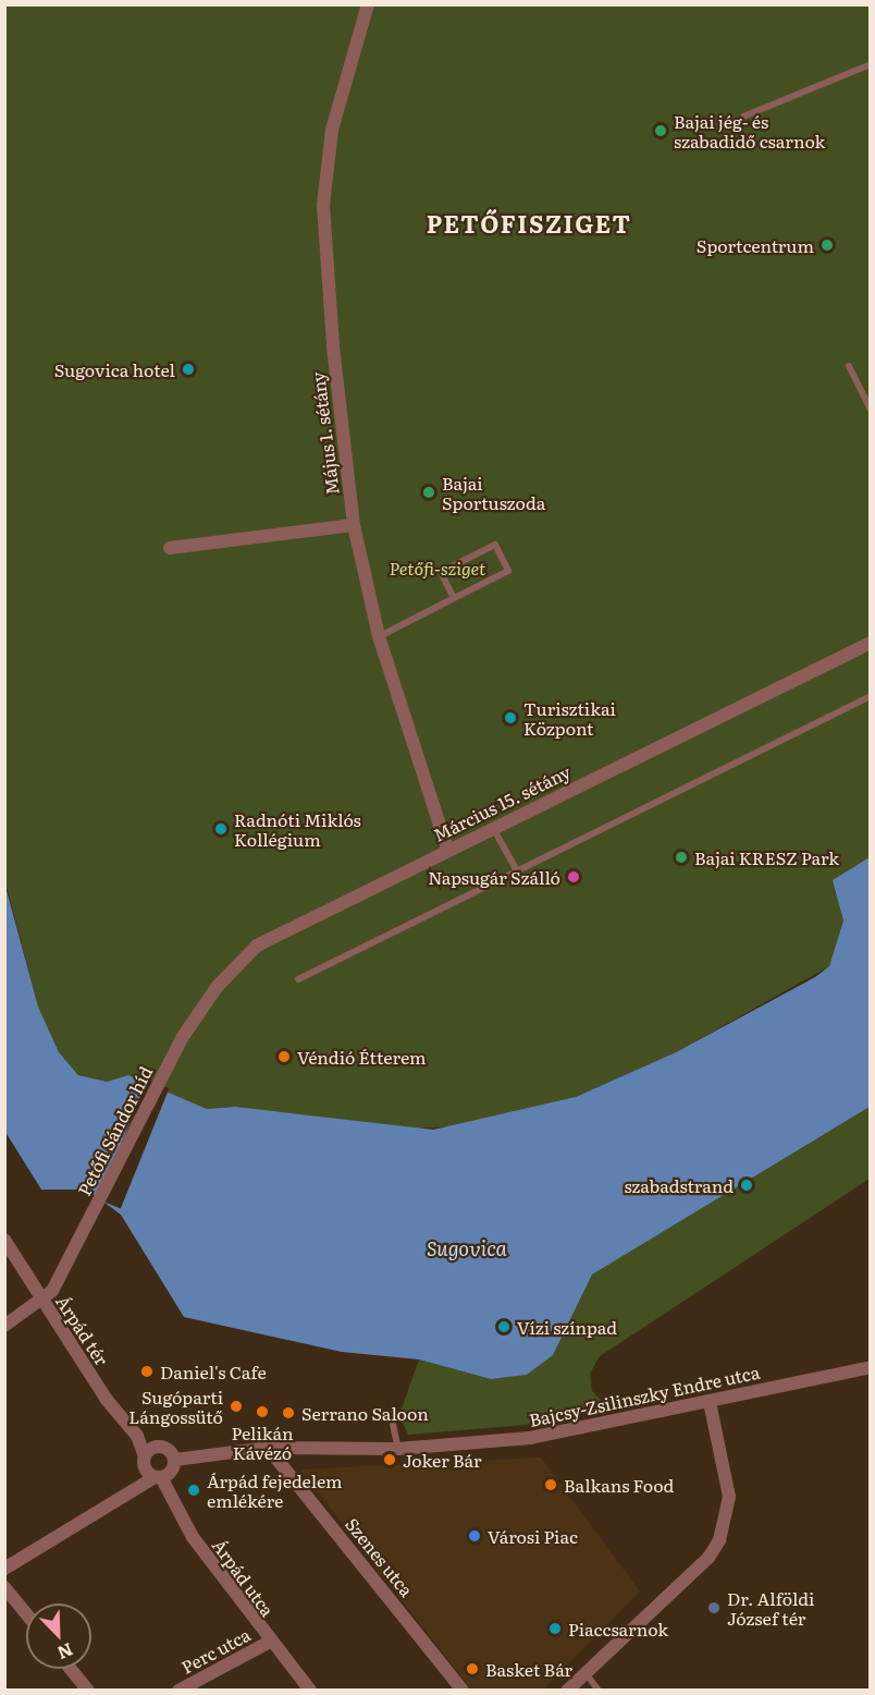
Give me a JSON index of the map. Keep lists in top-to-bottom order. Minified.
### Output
{"streets":{"street":["Május 1. sétány","Március 15. sétány","Petőfi Sándor híd","Árpád tér","Bajcsy-Zsilinszky Endre utca","Szenes utca","Árpád utca","Perc utca"]},"crossings":[["Május 1. sétány","Március 15. sétány"],["Március 15. sétány","Petőfi Sándor híd"],["Petőfi Sándor híd","Árpád tér"],["Árpád tér","Bajcsy-Zsilinszky Endre utca"],["Árpád tér","Árpád utca"],["Bajcsy-Zsilinszky Endre utca","Szenes utca"],["Árpád utca","Perc utca"]],"districts":["PETŐFISZIGET"],"water":["Sugovica"],"parks":["Petőfi-sziget"],"places":["Bajai jég- és szabadidő csarnok","Sportcentrum","Sugovica hotel","Bajai Sportuszoda","Turisztikai Központ","Radnóti Miklós Kollégium","Bajai KRESZ Park","Napsugár Szálló","Véndió Étterem","szabadstrand","Vízi színpad","Daniel's Cafe","Sugóparti Lángossütő","Pelikán Kávézó","Serrano Saloon","Joker Bár","Balkans Food","Árpád fejedelem emlékére","Városi Piac","Dr. Alföldi József tér","Piaccsarnok","Basket Bár"],"north":"bottom right"}
